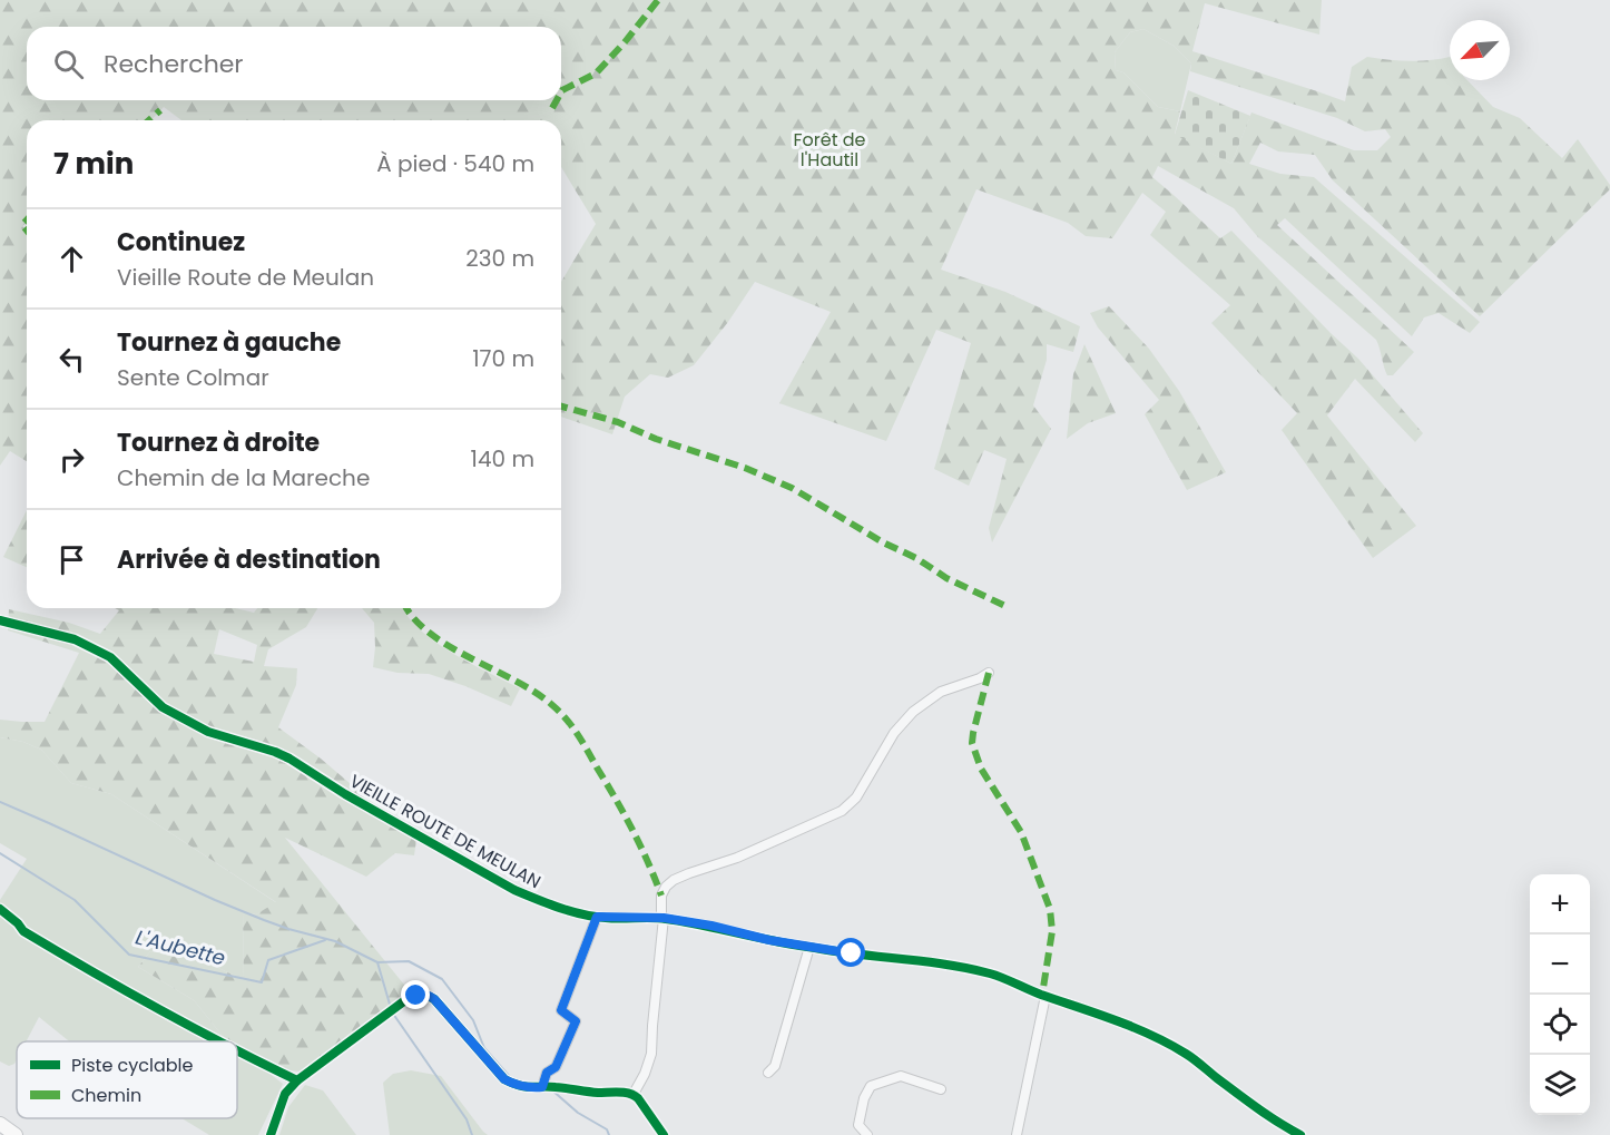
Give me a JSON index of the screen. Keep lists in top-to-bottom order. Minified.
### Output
{"streets":{"street":["VIEILLE ROUTE DE MEULAN"]},"water":["L'Aubette"],"parks":["Forêt de l'Hautil"],"legend":["Piste cyclable","Chemin"],"north":"bottom left","page":{"search":"Rechercher","heading":["7 min","À pied · 540 m"],"list":[["Continuez","Vieille Route de Meulan","230 m"],["Tournez à gauche","Sente Colmar","170 m"],["Tournez à droite","Chemin de la Mareche","140 m"],"Arrivée à destination"],"map_buttons":["+","−"]}}
